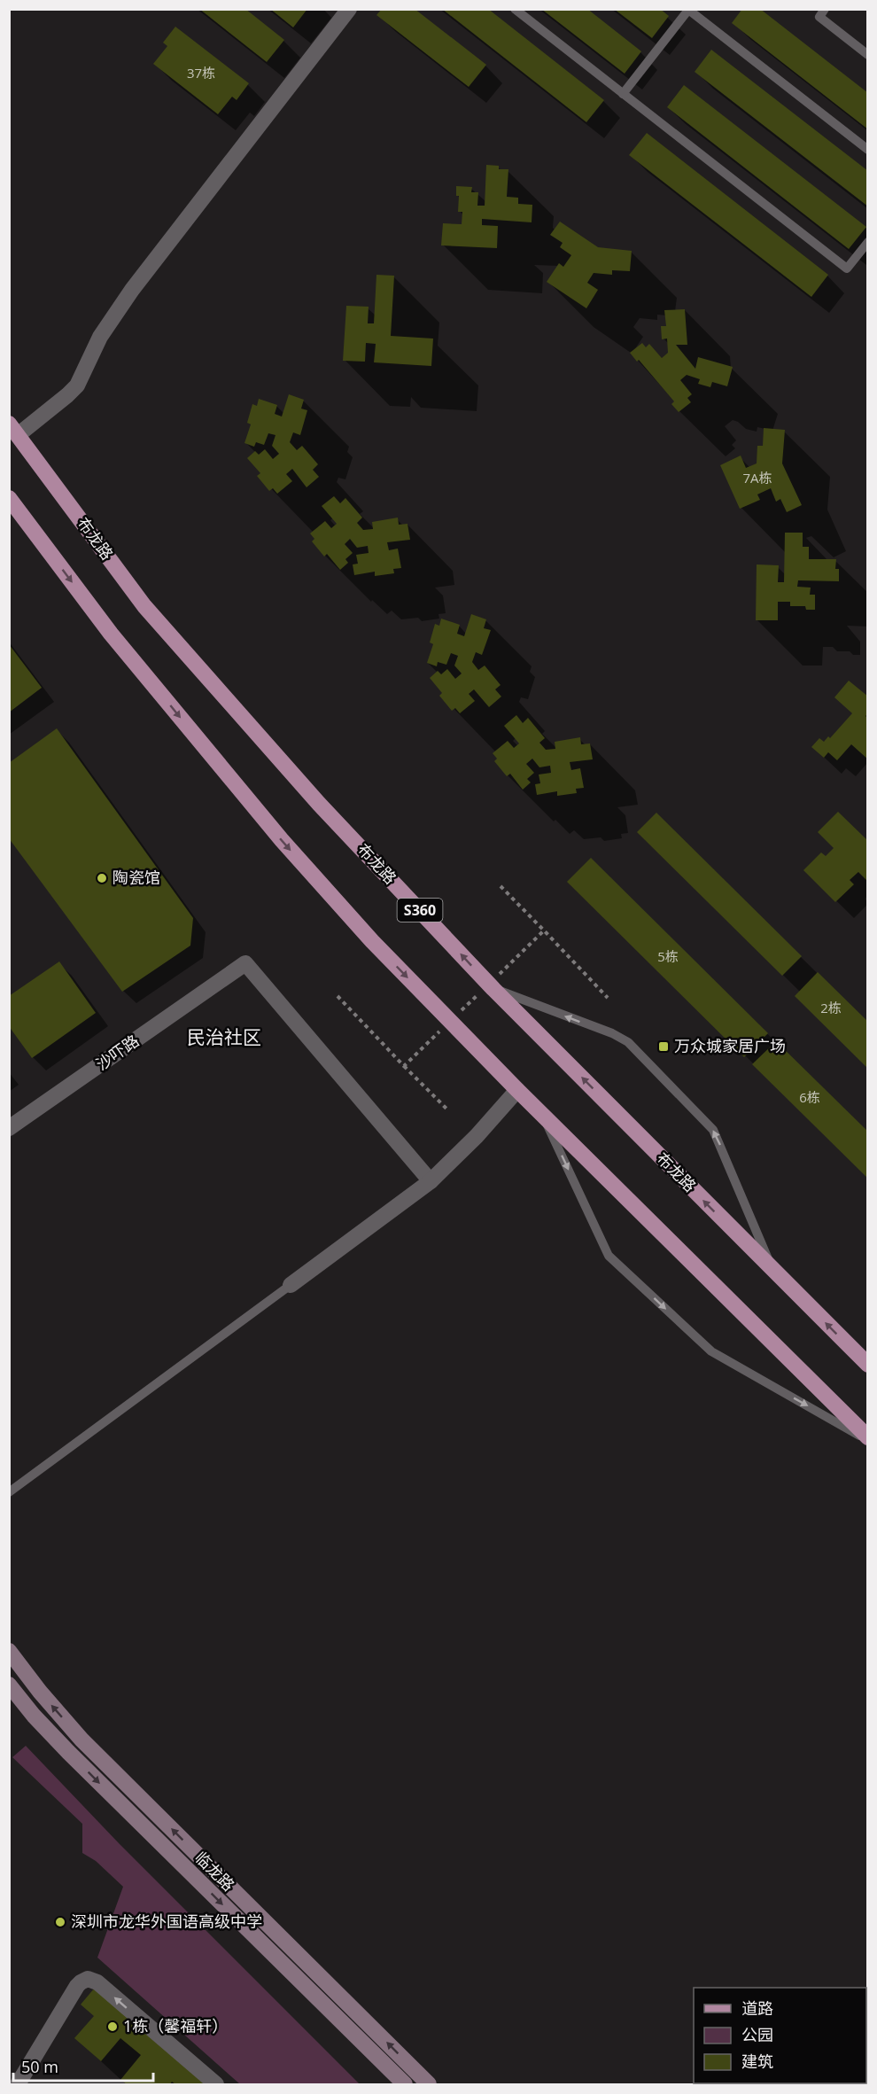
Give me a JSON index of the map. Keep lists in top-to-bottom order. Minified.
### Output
{"streets":{"main road":["布龙路","S360","临龙路"],"street":["沙吓路"]},"districts":["民治社区"],"places":{"other":["陶瓷馆","深圳市龙华外国语高级中学","1栋（馨福轩）"],"transit":["万众城家居广场"]},"house_numbers":["37栋","7A栋","5栋","2栋","6栋"],"legend":["道路","公园","建筑"],"scale_bar":"50 m"}
